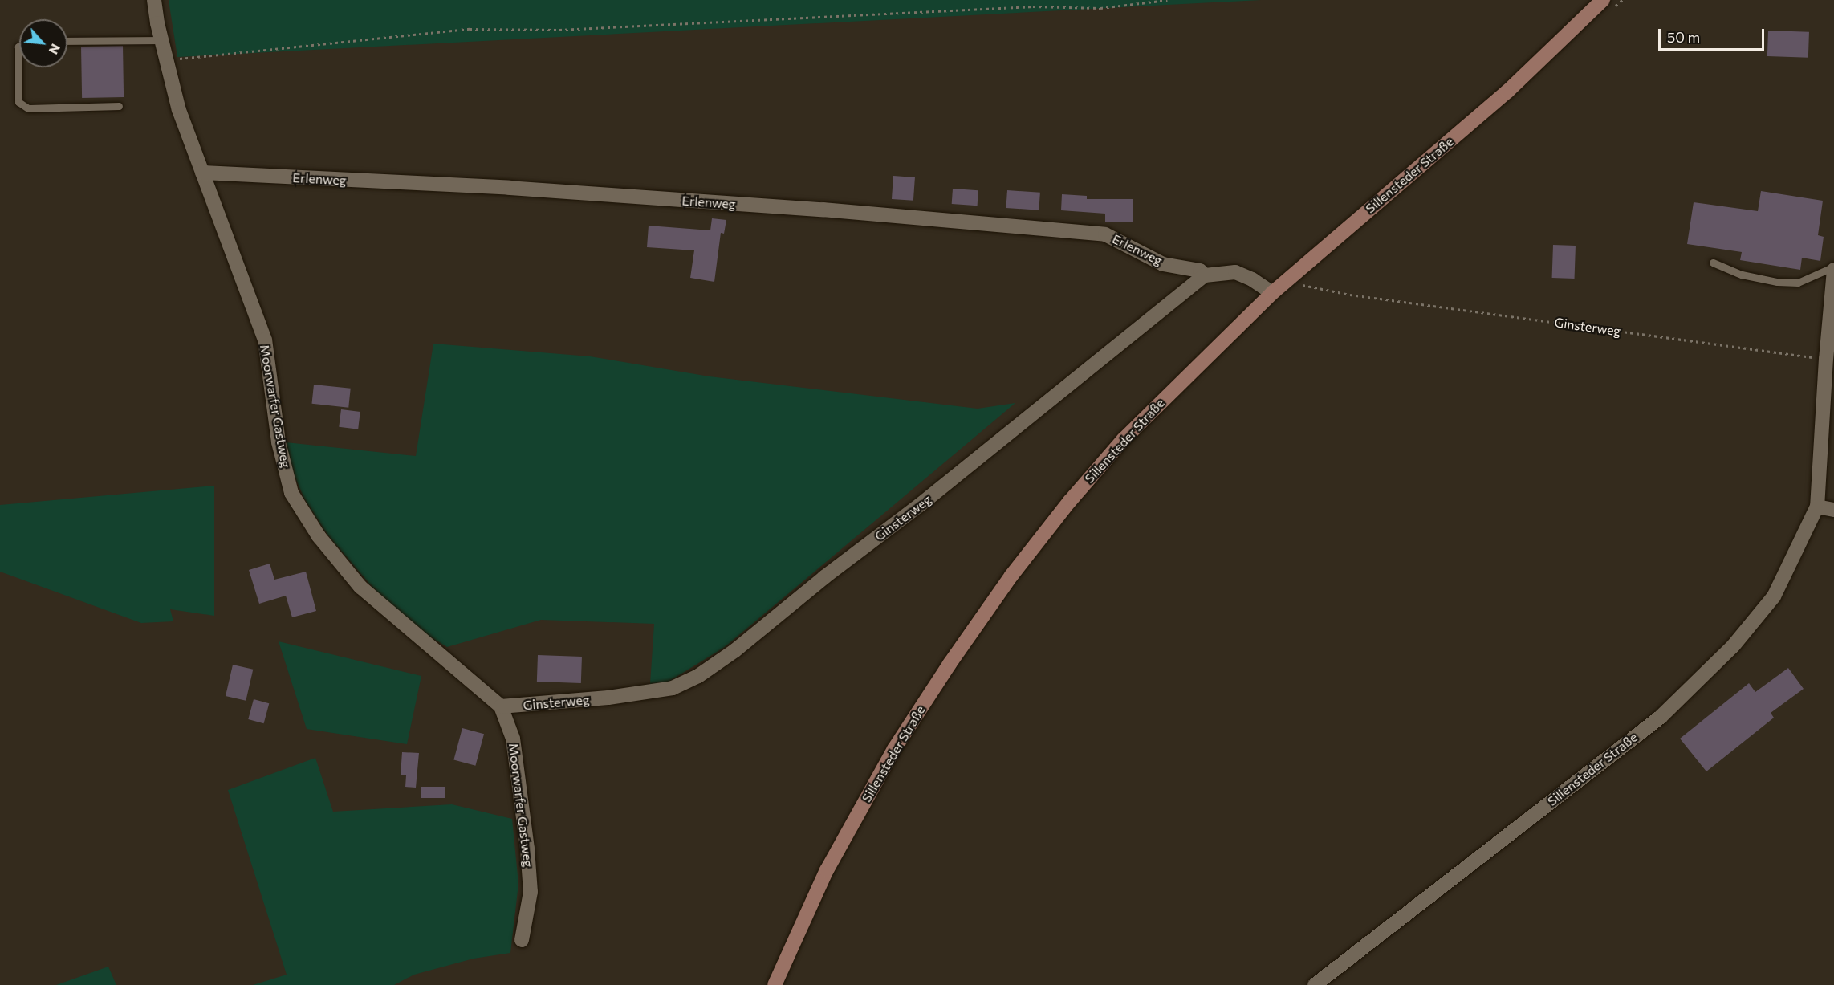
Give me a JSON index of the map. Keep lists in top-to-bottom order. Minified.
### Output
{"streets":{"street":["Sillensteder Straße","Erlenweg","Ginsterweg","Moorwarfer Gastweg"]},"crossings":[["Sillensteder Straße","Ginsterweg"],["Erlenweg","Ginsterweg"],["Erlenweg","Moorwarfer Gastweg"],["Ginsterweg","Moorwarfer Gastweg"]],"scale_bar":"50 m","north":"bottom right"}
